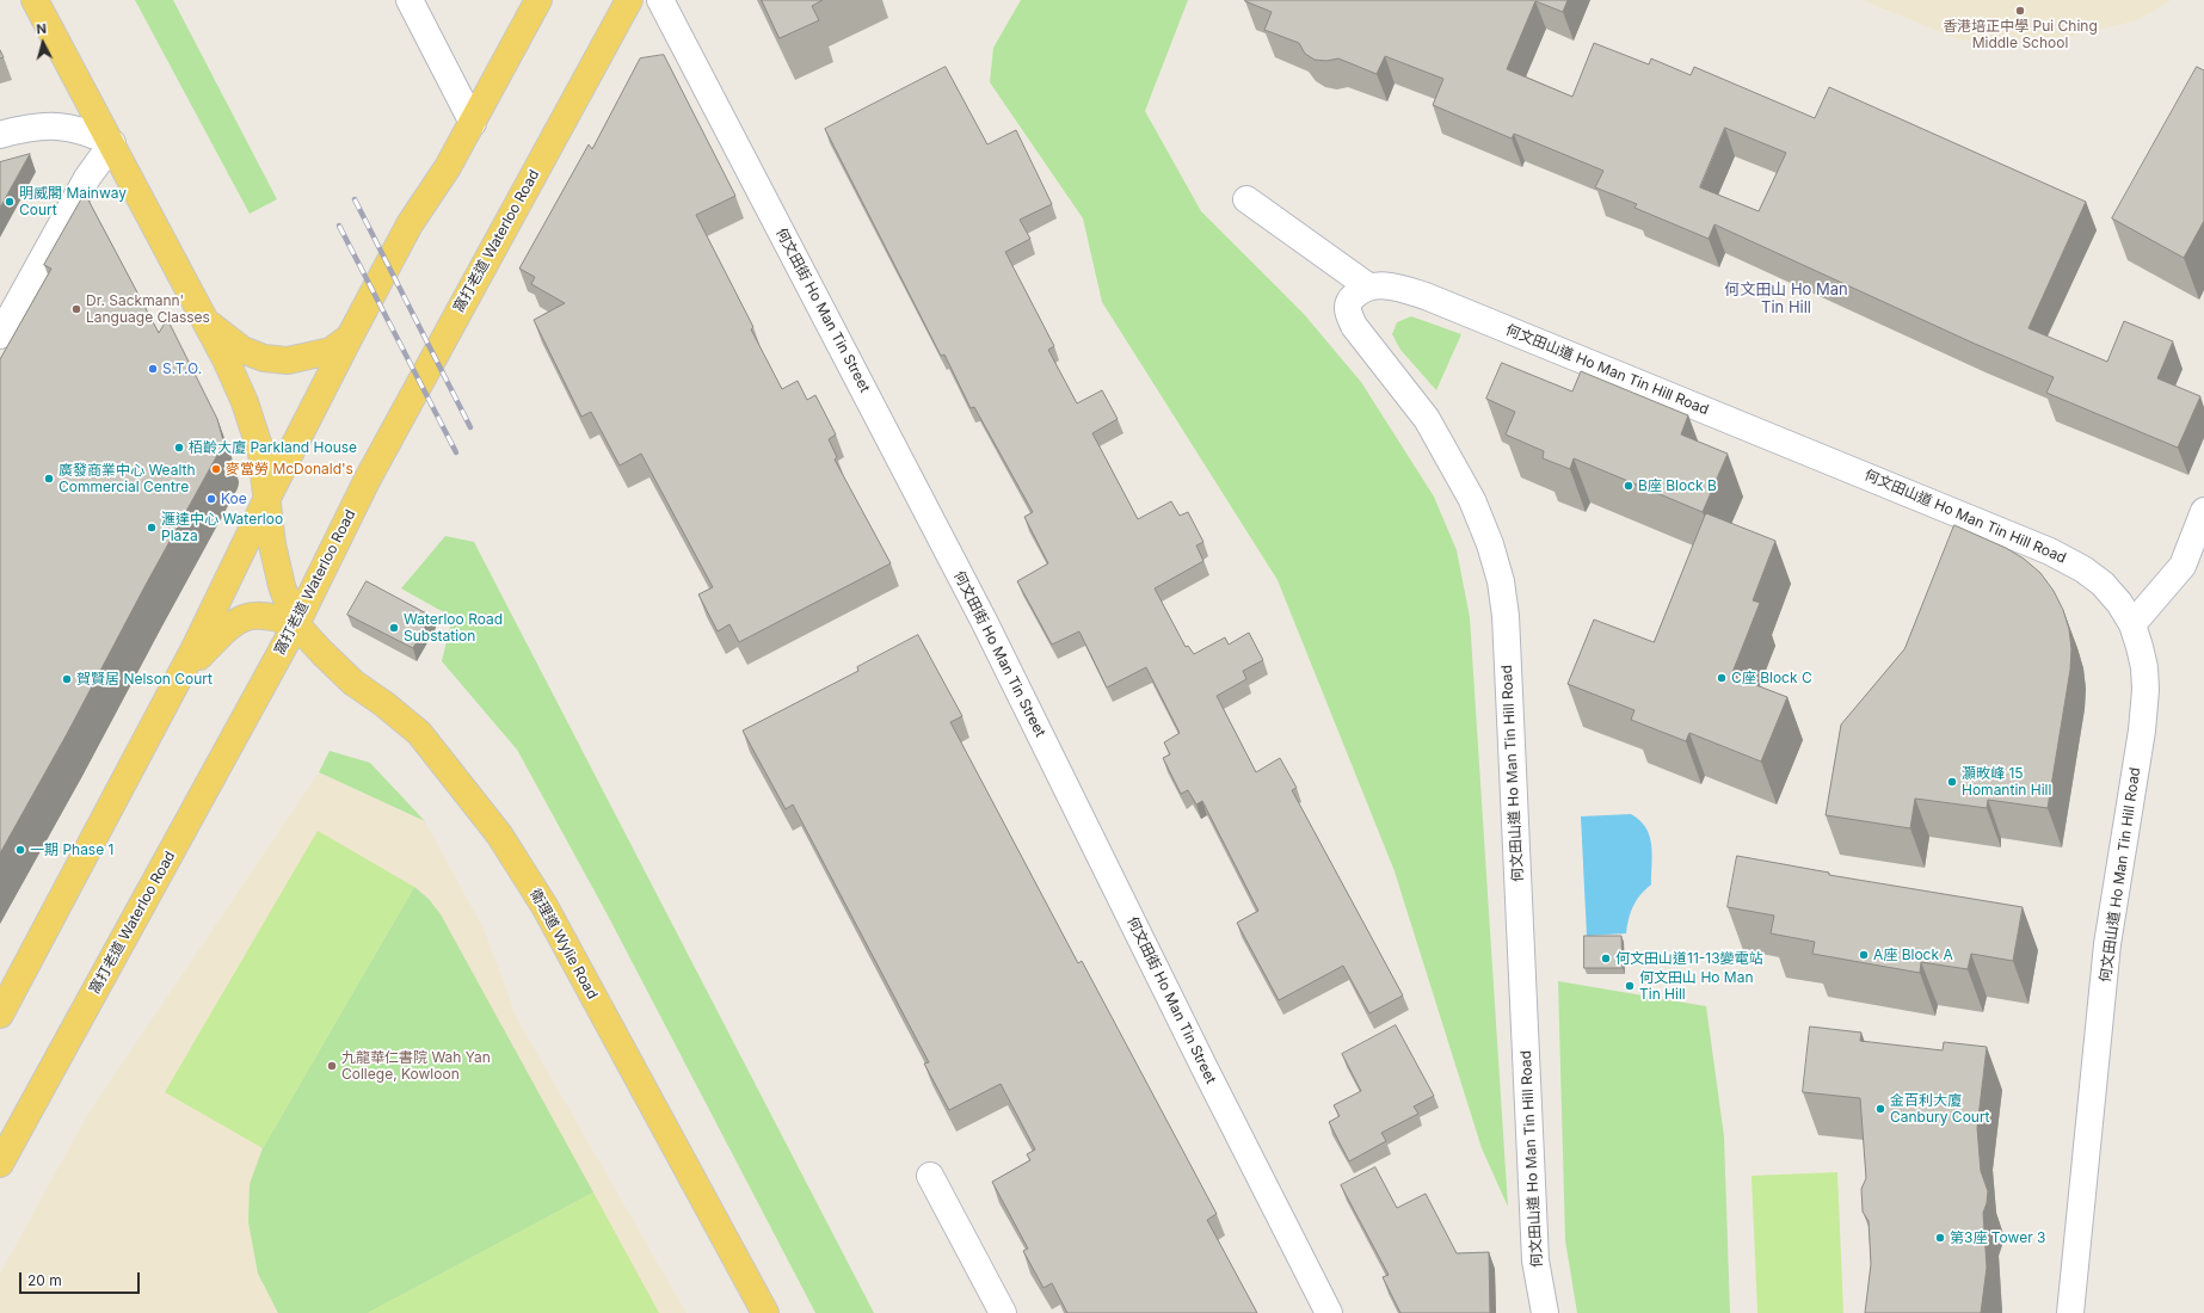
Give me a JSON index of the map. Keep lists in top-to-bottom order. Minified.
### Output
{"streets":{"main road":["窩打老道 Waterloo Road","衛理道 Wylie Road"],"street":["何文田街 Ho Man Tin Street","何文田山道 Ho Man Tin Hill Road"]},"crossings":[["窩打老道 Waterloo Road","衛理道 Wylie Road"]],"districts":["何文田山 Ho Man Tin Hill"],"places":["香港培正中學 Pui Ching Middle School","明威閣 Mainway Court","Dr. Sackmann' Language Classes","S.T.O.","栢齡大廈 Parkland House","麥當勞 McDonald's","廣發商業中心 Wealth Commercial Centre","B座 Block B","Koe","滙達中心 Waterloo Plaza","Waterloo Road Substation","C座 Block C","賀賢居 Nelson Court","灝畋峰 15 Homantin Hill","一期 Phase 1","A座 Block A","何文田山道11-13變電站","何文田山 Ho Man Tin Hill","九龍華仁書院 Wah Yan College, Kowloon","金百利大廈 Canbury Court","第3座 Tower 3"],"scale_bar":"20 m","north":"top"}
